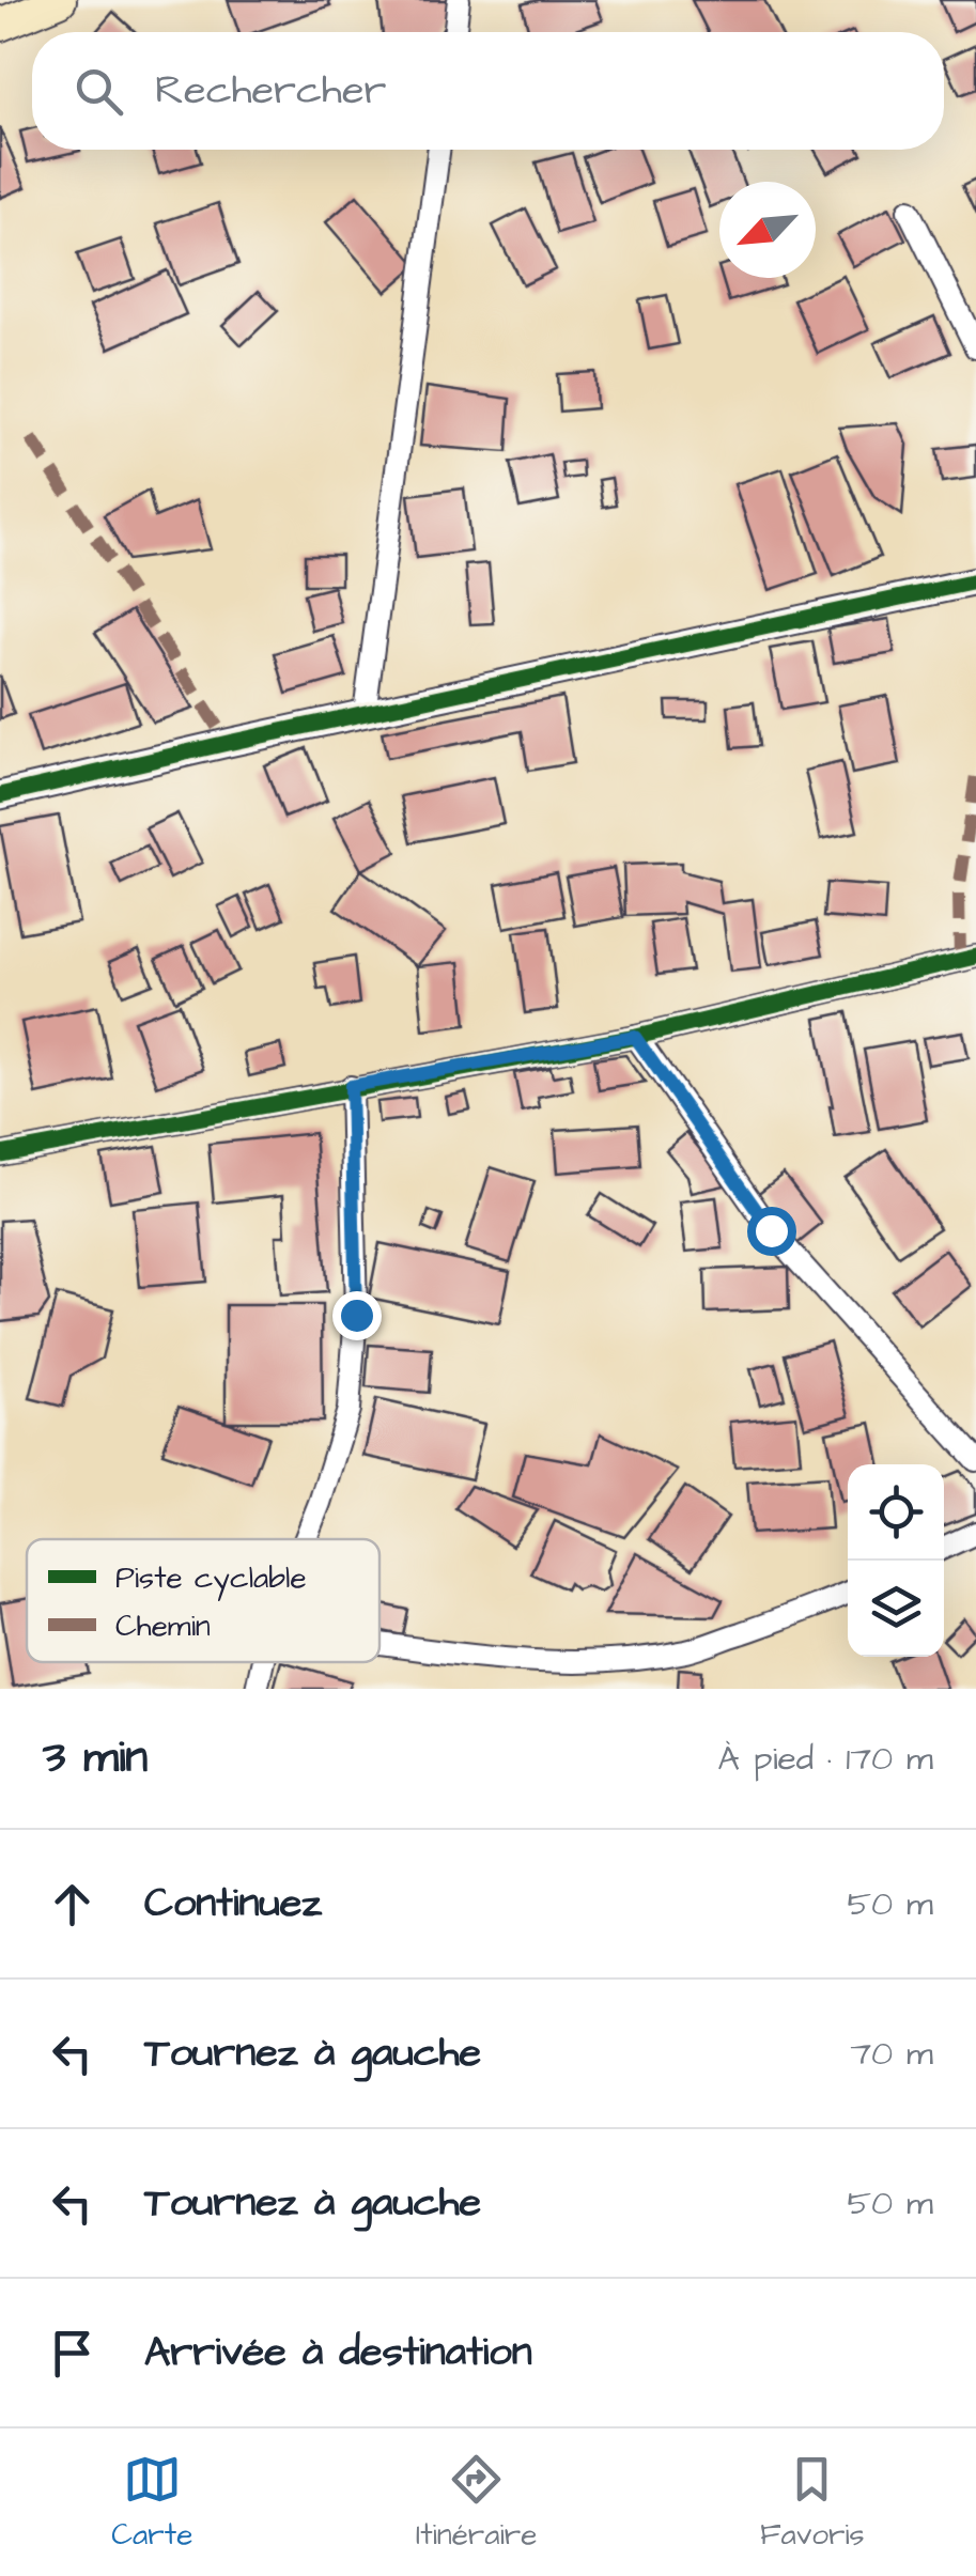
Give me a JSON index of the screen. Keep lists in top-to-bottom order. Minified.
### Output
{"legend":["Piste cyclable","Chemin"],"north":"bottom left","page":{"search":"Rechercher","heading":["3 min","À pied · 170 m"],"list":[["Continuez","50 m"],["Tournez à gauche","70 m"],["Tournez à gauche","50 m"],"Arrivée à destination"],"nav":["Carte","Itinéraire","Favoris"]}}
